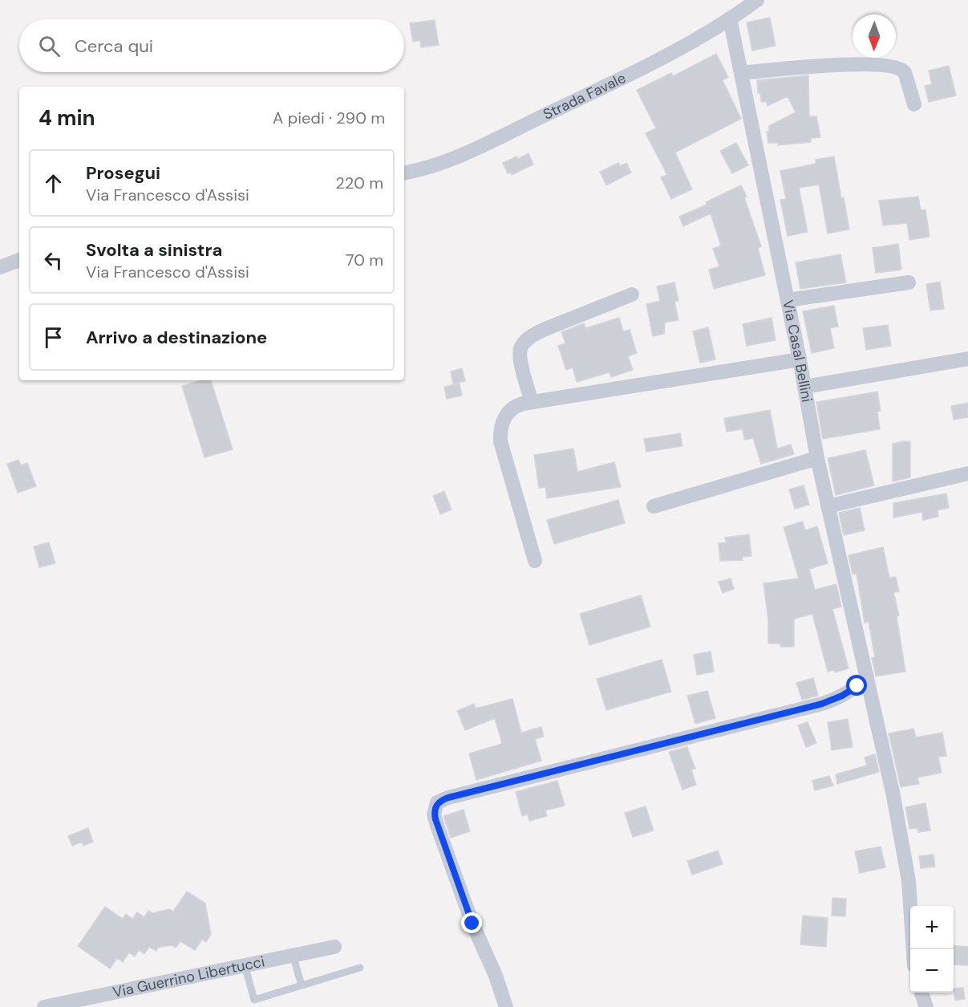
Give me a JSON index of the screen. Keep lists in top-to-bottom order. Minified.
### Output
{"streets":{"street":["Strada Favale","Via Casal Bellini","Via Guerrino Libertucci"]},"crossings":[["Strada Favale","Via Casal Bellini"]],"north":"bottom","page":{"search":"Cerca qui","heading":["4 min","A piedi · 290 m"],"list":[["Prosegui","Via Francesco d'Assisi","220 m"],["Svolta a sinistra","Via Francesco d'Assisi","70 m"],"Arrivo a destinazione"],"map_buttons":["+","−"]}}
